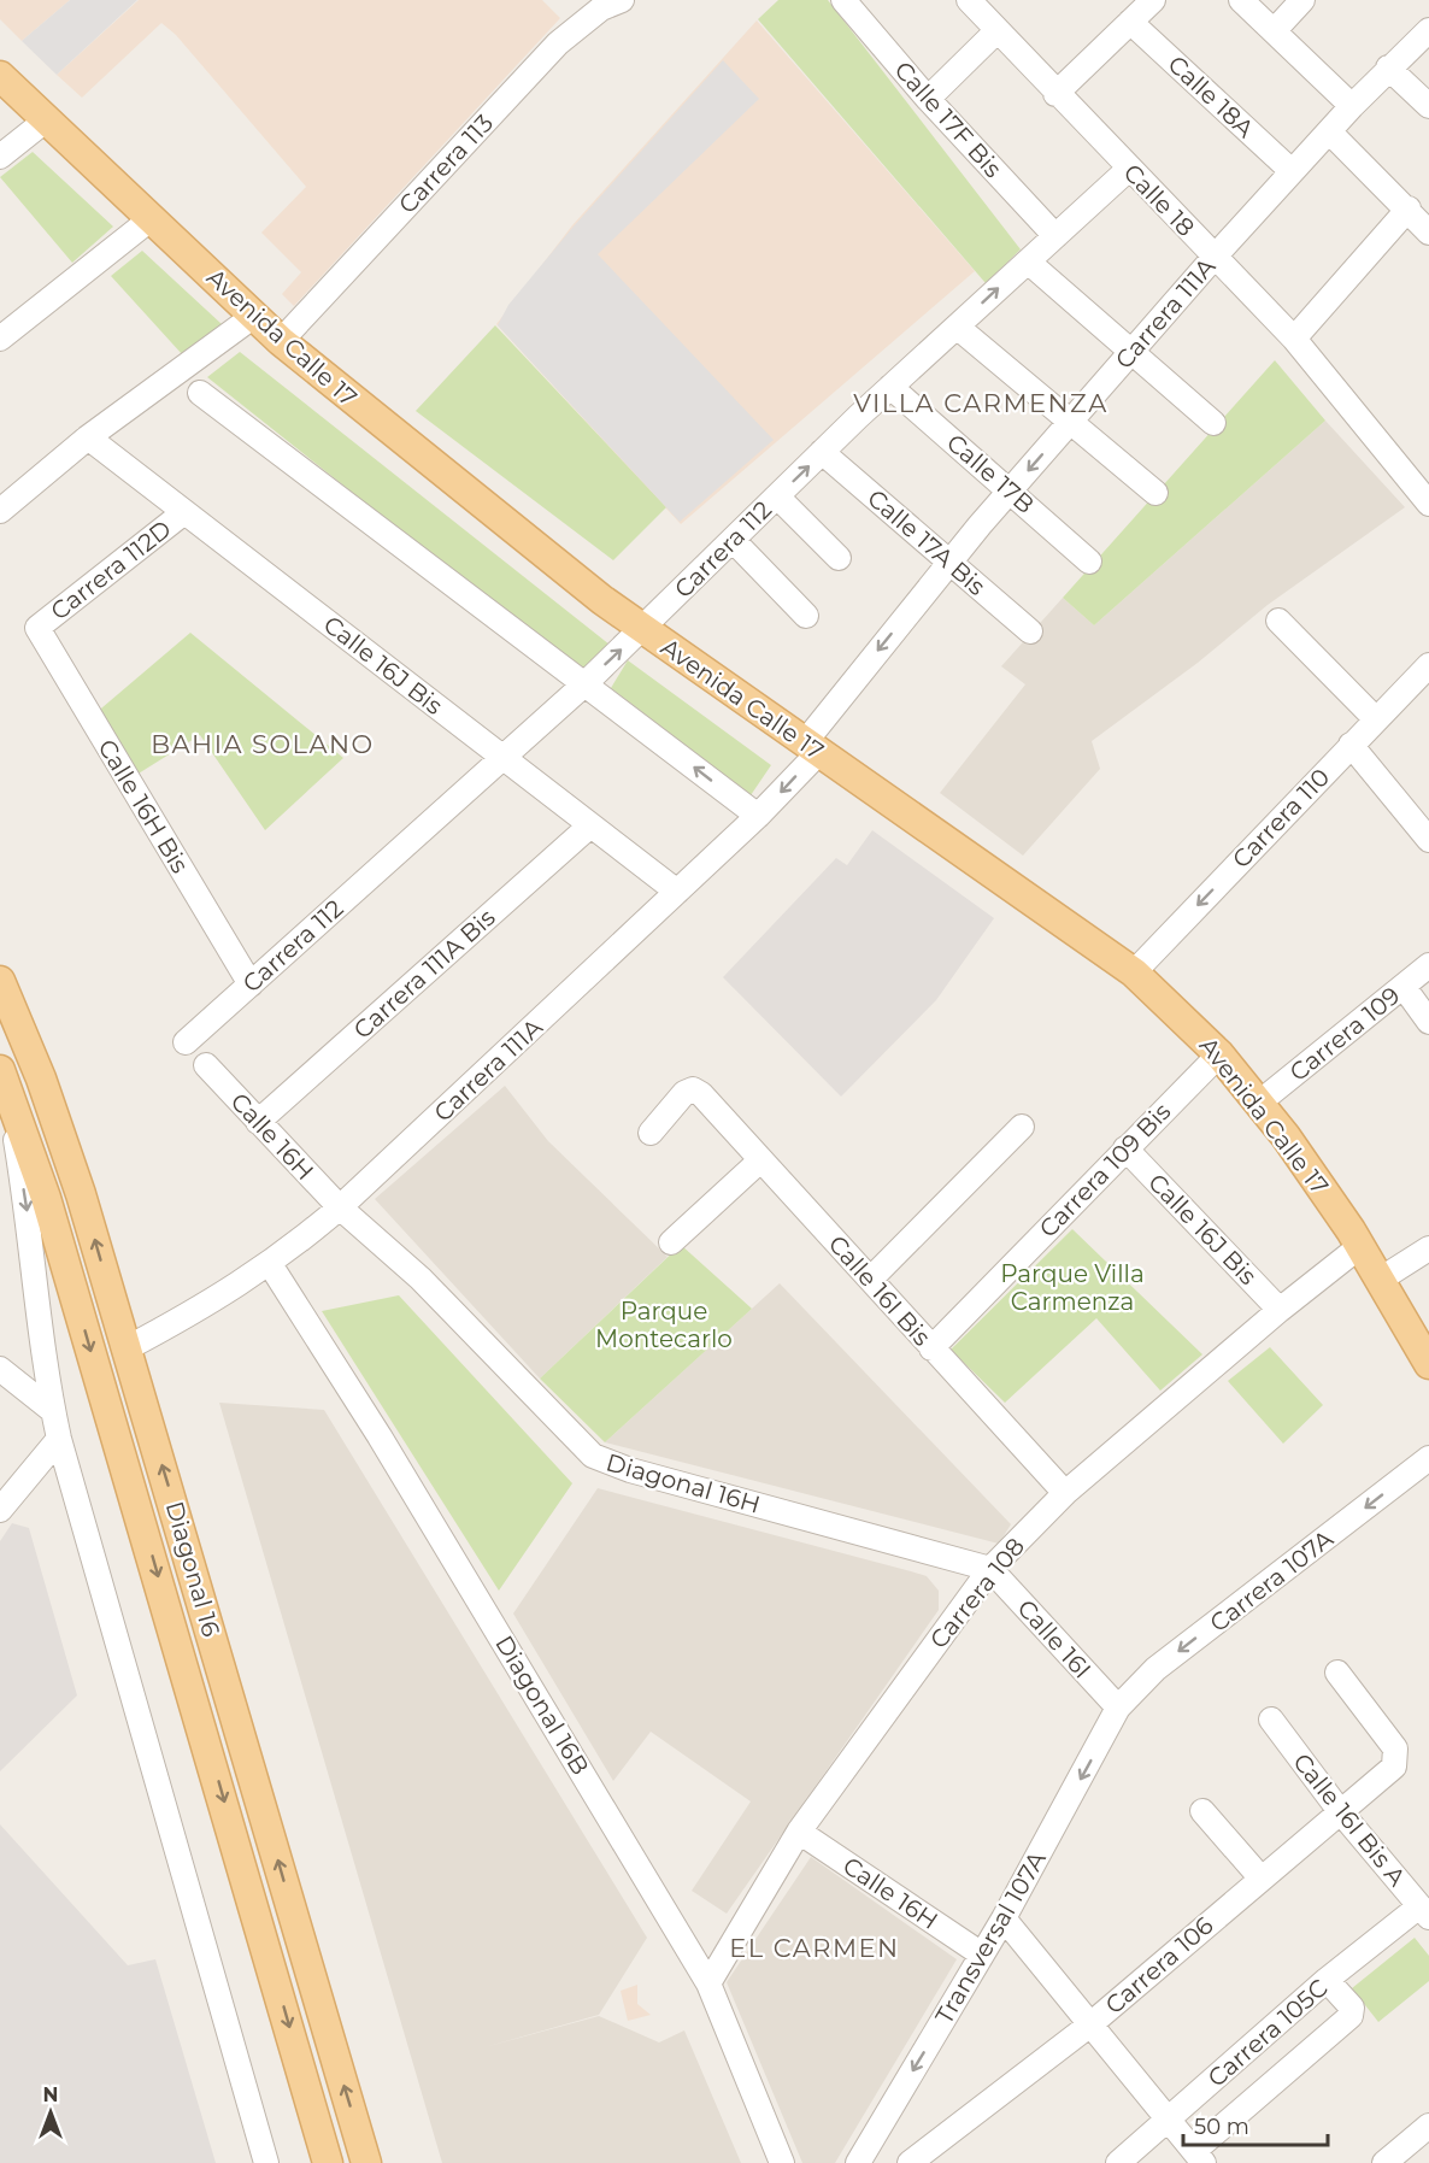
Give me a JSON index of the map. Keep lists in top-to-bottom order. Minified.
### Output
{"streets":{"main road":["Avenida Calle 17","Diagonal 16"],"street":["Calle 18A","Calle 17F Bis","Carrera 113","Calle 18","Carrera 111A","Calle 17B","Calle 17A Bis","Carrera 112","Carrera 112D","Calle 16J Bis","Calle 16H Bis","Carrera 110","Carrera 111A Bis","Carrera 109","Calle 16H","Carrera 109 Bis","Calle 16I Bis","Diagonal 16H","Carrera 107A","Carrera 108","Calle 16I","Diagonal 16B","Calle 16I Bis A","Transversal 107A","Carrera 106","Carrera 105C"]},"crossings":[["Calle 18A","Carrera 111A"],["Calle 17F Bis","Carrera 112"],["Carrera 113","Avenida Calle 17"],["Calle 18","Carrera 111A"],["Calle 18","Carrera 112"],["Carrera 111A","Avenida Calle 17"],["Carrera 111A","Calle 17B"],["Carrera 111A","Calle 17A Bis"],["Carrera 111A","Calle 16J Bis"],["Carrera 111A","Calle 16H"],["Carrera 111A","Diagonal 16H"],["Carrera 111A","Diagonal 16"],["Carrera 111A","Diagonal 16B"],["Avenida Calle 17","Carrera 112"],["Avenida Calle 17","Carrera 110"],["Avenida Calle 17","Carrera 109"],["Avenida Calle 17","Carrera 109 Bis"],["Avenida Calle 17","Carrera 108"],["Calle 17B","Carrera 112"],["Calle 17A Bis","Carrera 112"],["Carrera 112","Calle 16J Bis"],["Carrera 112","Calle 16H Bis"],["Carrera 112D","Calle 16J Bis"],["Carrera 112D","Calle 16H Bis"],["Calle 16J Bis","Carrera 111A Bis"],["Calle 16J Bis","Carrera 109 Bis"],["Calle 16J Bis","Carrera 108"],["Carrera 111A Bis","Calle 16H"],["Calle 16H","Diagonal 16H"],["Calle 16H","Carrera 108"],["Calle 16H","Transversal 107A"],["Carrera 109 Bis","Calle 16I Bis"],["Calle 16I Bis","Carrera 108"],["Diagonal 16H","Carrera 108"],["Diagonal 16H","Calle 16I"],["Carrera 107A","Calle 16I"],["Carrera 107A","Transversal 107A"],["Carrera 108","Calle 16I"],["Carrera 108","Diagonal 16B"],["Calle 16I","Transversal 107A"],["Calle 16I Bis A","Carrera 106"],["Calle 16I Bis A","Carrera 105C"]],"one_way":["Carrera 110","Carrera 107A","Transversal 107A"],"districts":["VILLA CARMENZA","BAHIA SOLANO","EL CARMEN"],"parks":["Parque Villa Carmenza","Parque Montecarlo"],"scale_bar":"50 m","north":"top"}
